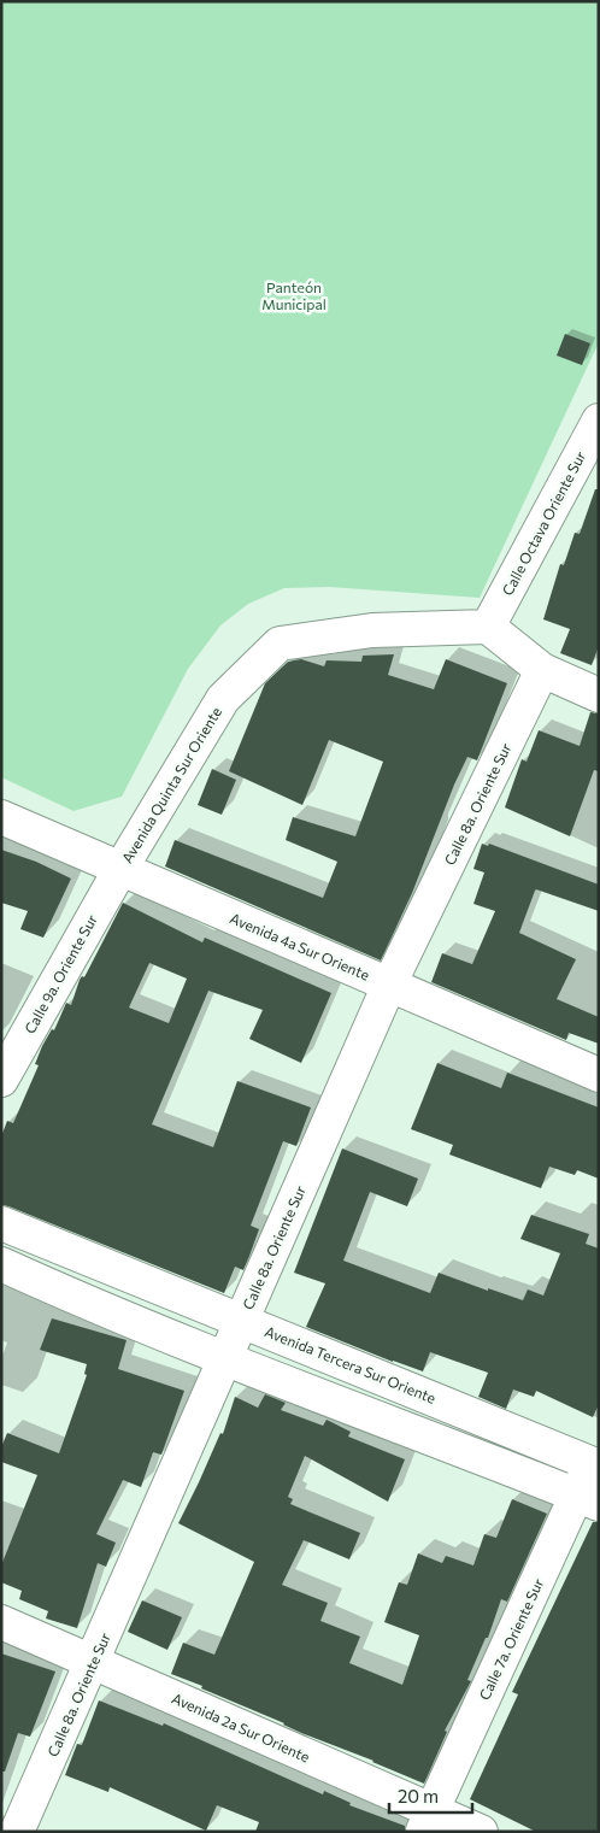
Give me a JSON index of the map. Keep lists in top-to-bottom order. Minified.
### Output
{"streets":{"street":["Calle Octava Oriente Sur","Avenida Quinta Sur Oriente","Calle 8a. Oriente Sur","Avenida 4a Sur Oriente","Calle 9a. Oriente Sur","Avenida Tercera Sur Oriente","Calle 7a. Oriente Sur","Avenida 2a Sur Oriente"]},"crossings":[["Calle Octava Oriente Sur","Avenida Quinta Sur Oriente"],["Avenida Quinta Sur Oriente","Avenida 4a Sur Oriente"],["Avenida Quinta Sur Oriente","Calle 9a. Oriente Sur"],["Calle 8a. Oriente Sur","Avenida 4a Sur Oriente"],["Calle 8a. Oriente Sur","Avenida Tercera Sur Oriente"],["Calle 8a. Oriente Sur","Avenida 2a Sur Oriente"],["Avenida 4a Sur Oriente","Calle 9a. Oriente Sur"],["Avenida Tercera Sur Oriente","Calle 7a. Oriente Sur"],["Calle 7a. Oriente Sur","Avenida 2a Sur Oriente"]],"parks":["Panteón Municipal"],"scale_bar":"20 m"}
